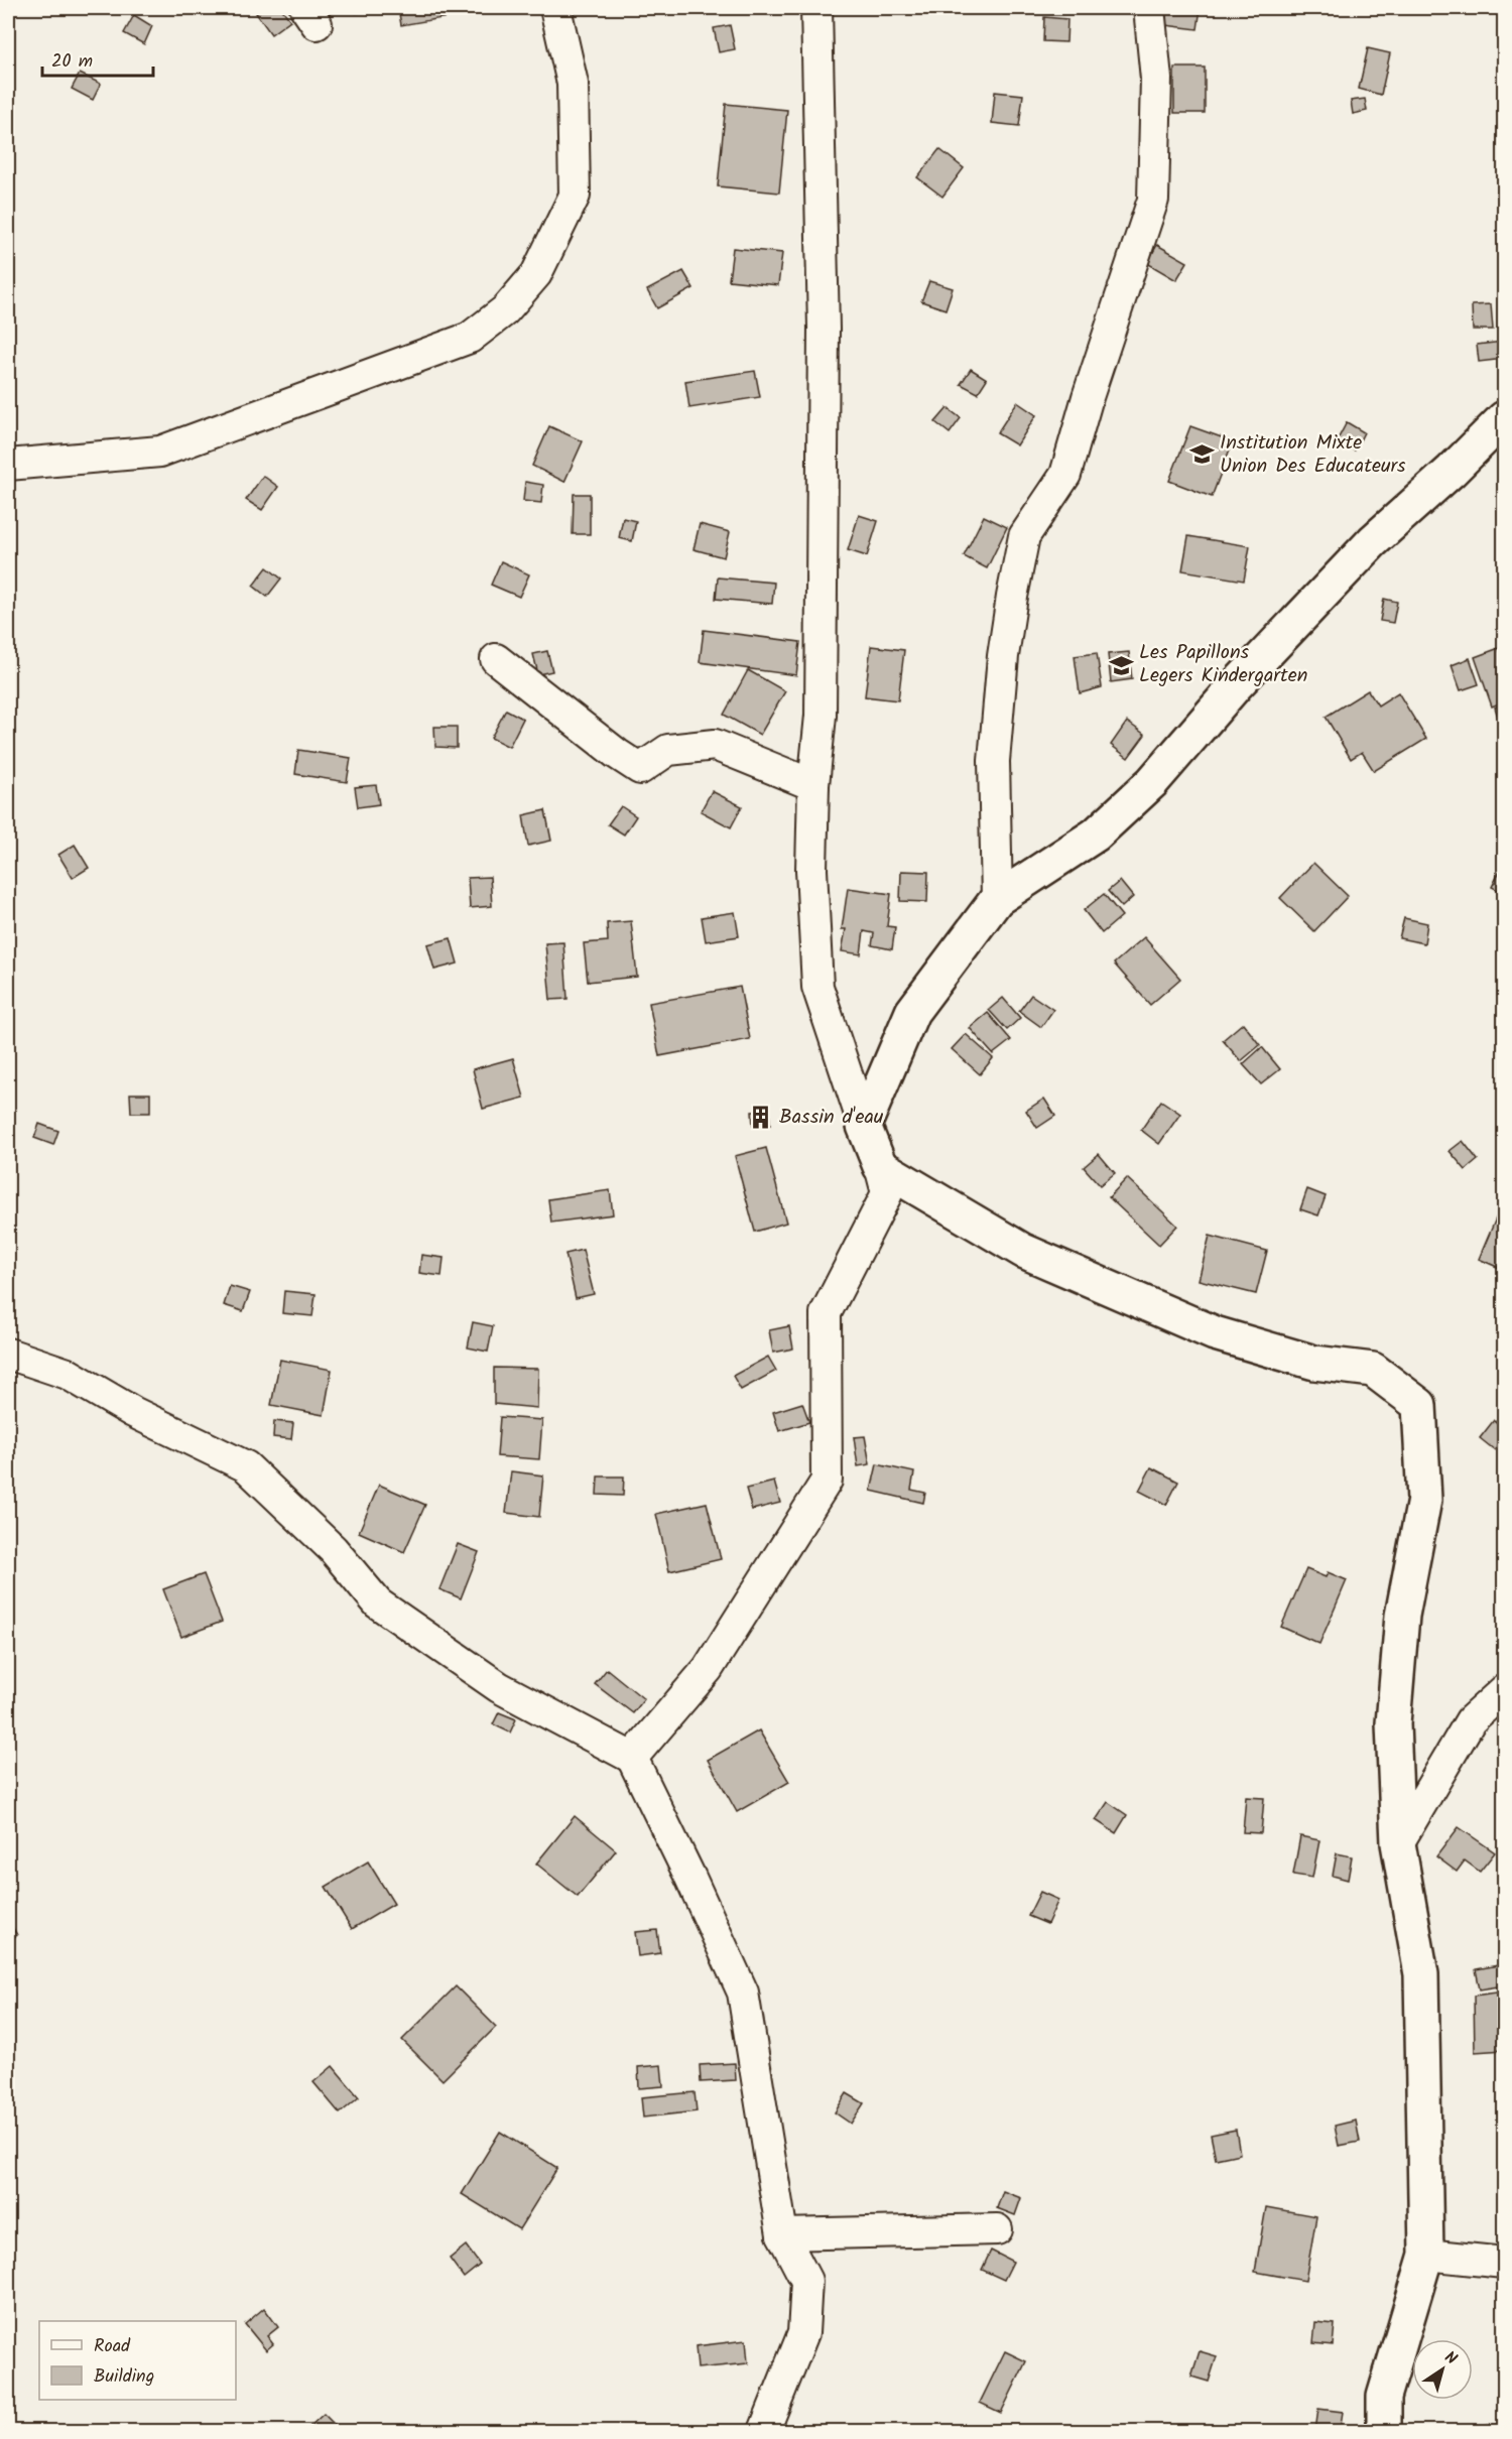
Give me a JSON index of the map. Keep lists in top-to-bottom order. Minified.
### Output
{"places":{"school or university":["Institution Mixte Union Des Educateurs","Les Papillons Legers Kindergarten"],"building":["Bassin d'eau"]},"legend":["Road","Building"],"scale_bar":"20 m","north":"top right"}
